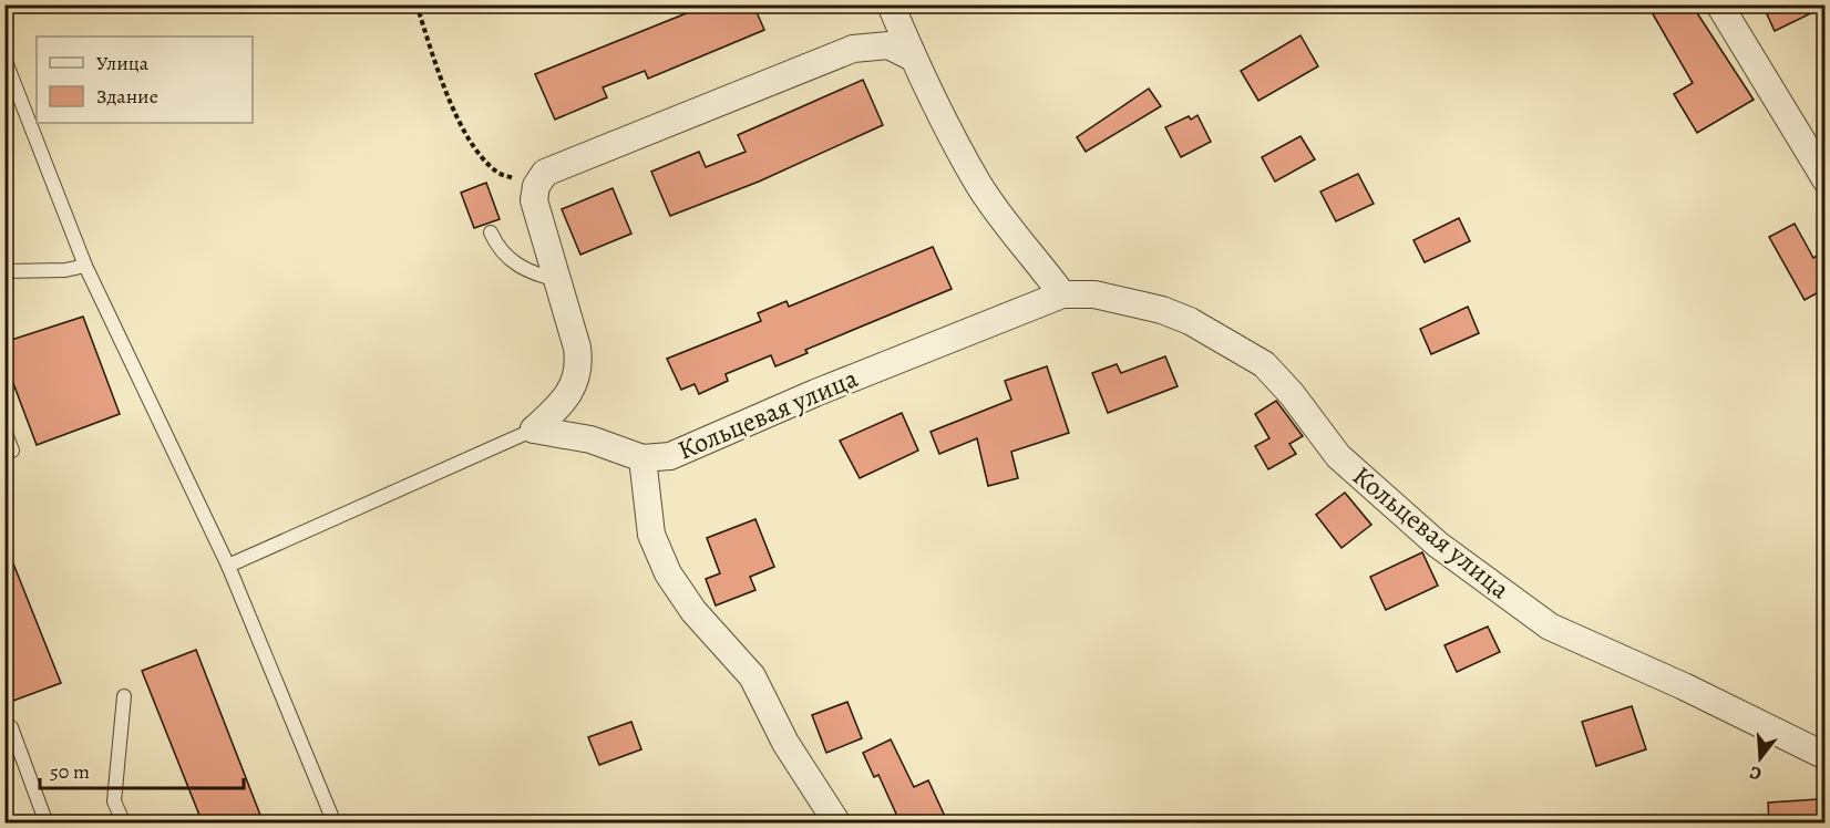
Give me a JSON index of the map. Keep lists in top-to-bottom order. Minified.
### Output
{"streets":{"street":["Кольцевая улица"]},"legend":["Улица","Здание"],"scale_bar":"50 m","north":"bottom"}
